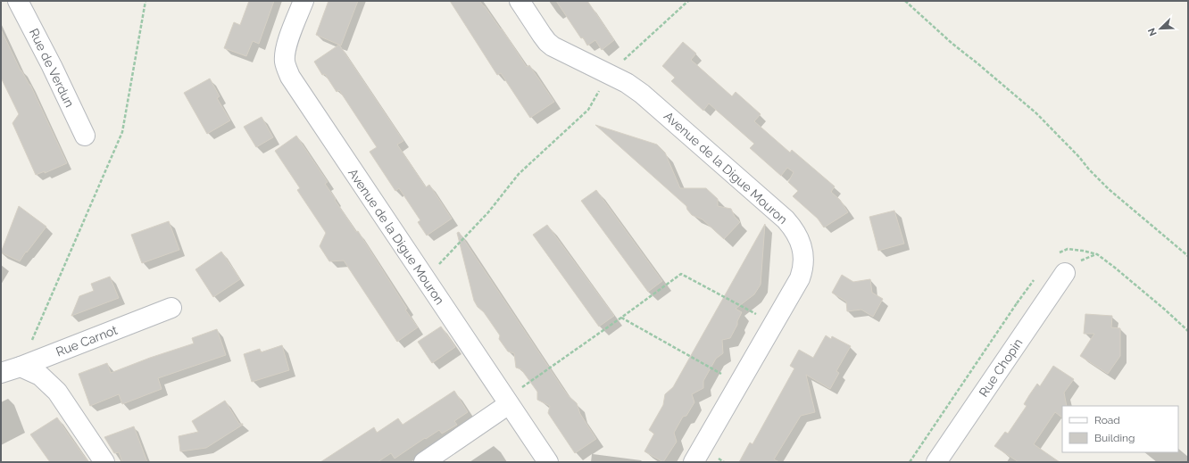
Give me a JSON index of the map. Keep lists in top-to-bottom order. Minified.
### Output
{"streets":{"street":["Rue de Verdun","Avenue de la Digue Mouron","Rue Carnot","Rue Chopin"]},"legend":["Road","Building"],"north":"bottom left"}
